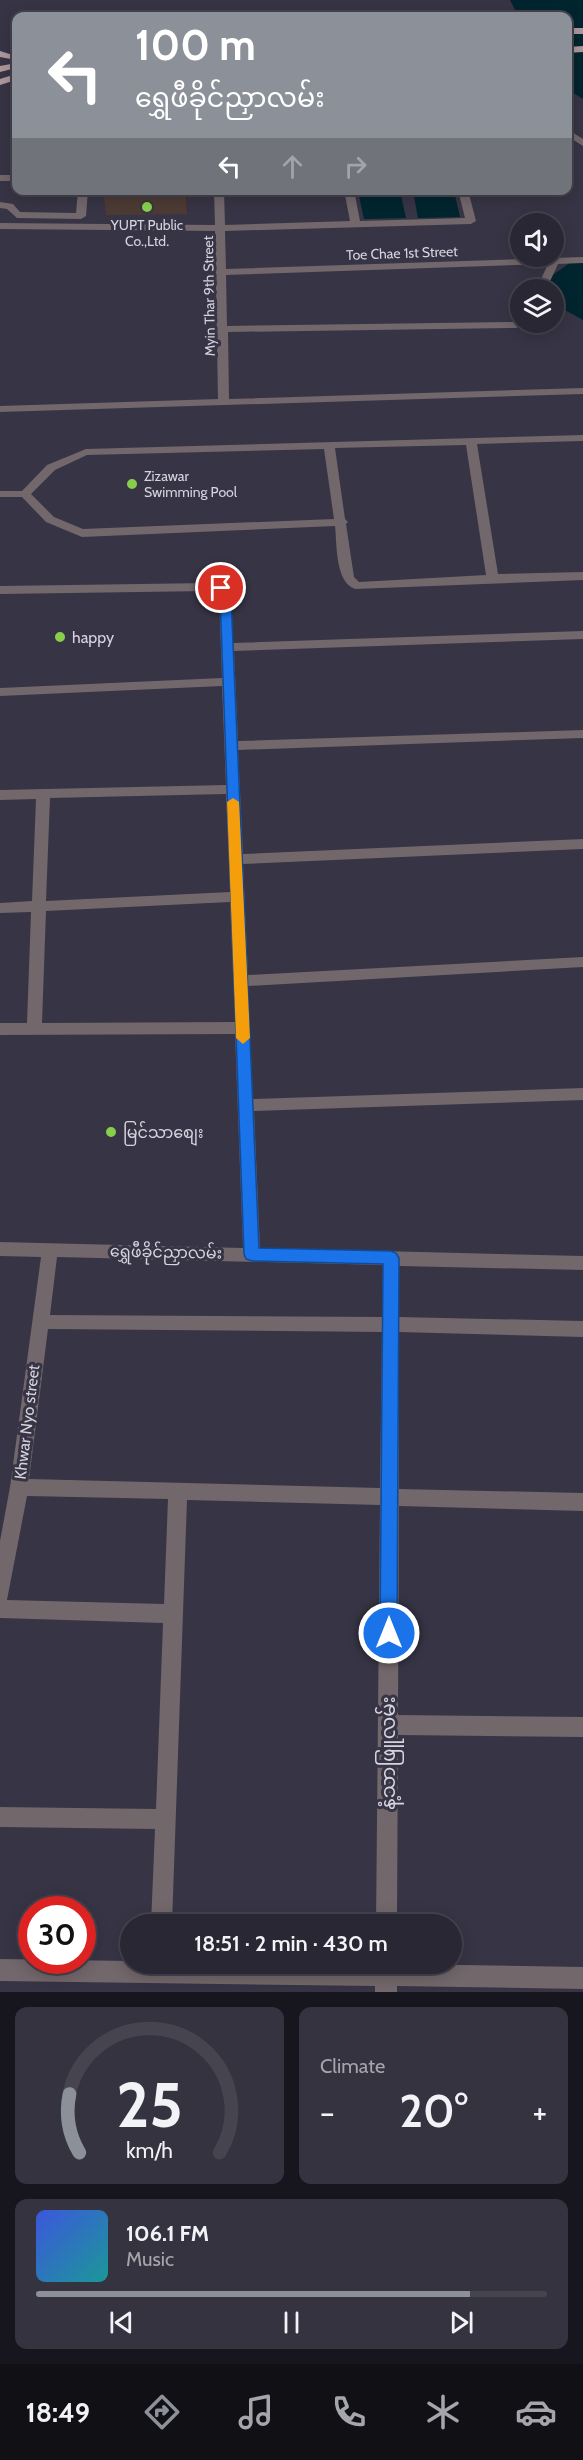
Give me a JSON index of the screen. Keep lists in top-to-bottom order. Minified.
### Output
{"streets":{"street":["Toe Chae 1st Street","Myin Thar 9th Street","ရွှေဖီခိုင်ညှာလမ်း","Khwar Nyo street","နံ့သာဖြူလမ်း"]},"crossings":[["Toe Chae 1st Street","Myin Thar 9th Street"],["ရွှေဖီခိုင်ညှာလမ်း","Khwar Nyo street"],["ရွှေဖီခိုင်ညှာလမ်း","နံ့သာဖြူလမ်း"]],"places":["YUPT Public Co.,Ltd.","Zizawar Swimming Pool","happy","မြင်သာစျေး"],"page":{"turn":["100 m","ရွှေဖီခိုင်ညှာလမ်း"],"limit":"30","trip":"18:51 · 2 min · 430 m","tile":"Climate","heat":["−","20°","+"],"song":["106.1 FM","Music"],"tabs":"18:49","gauge":["25","km/h"]}}
